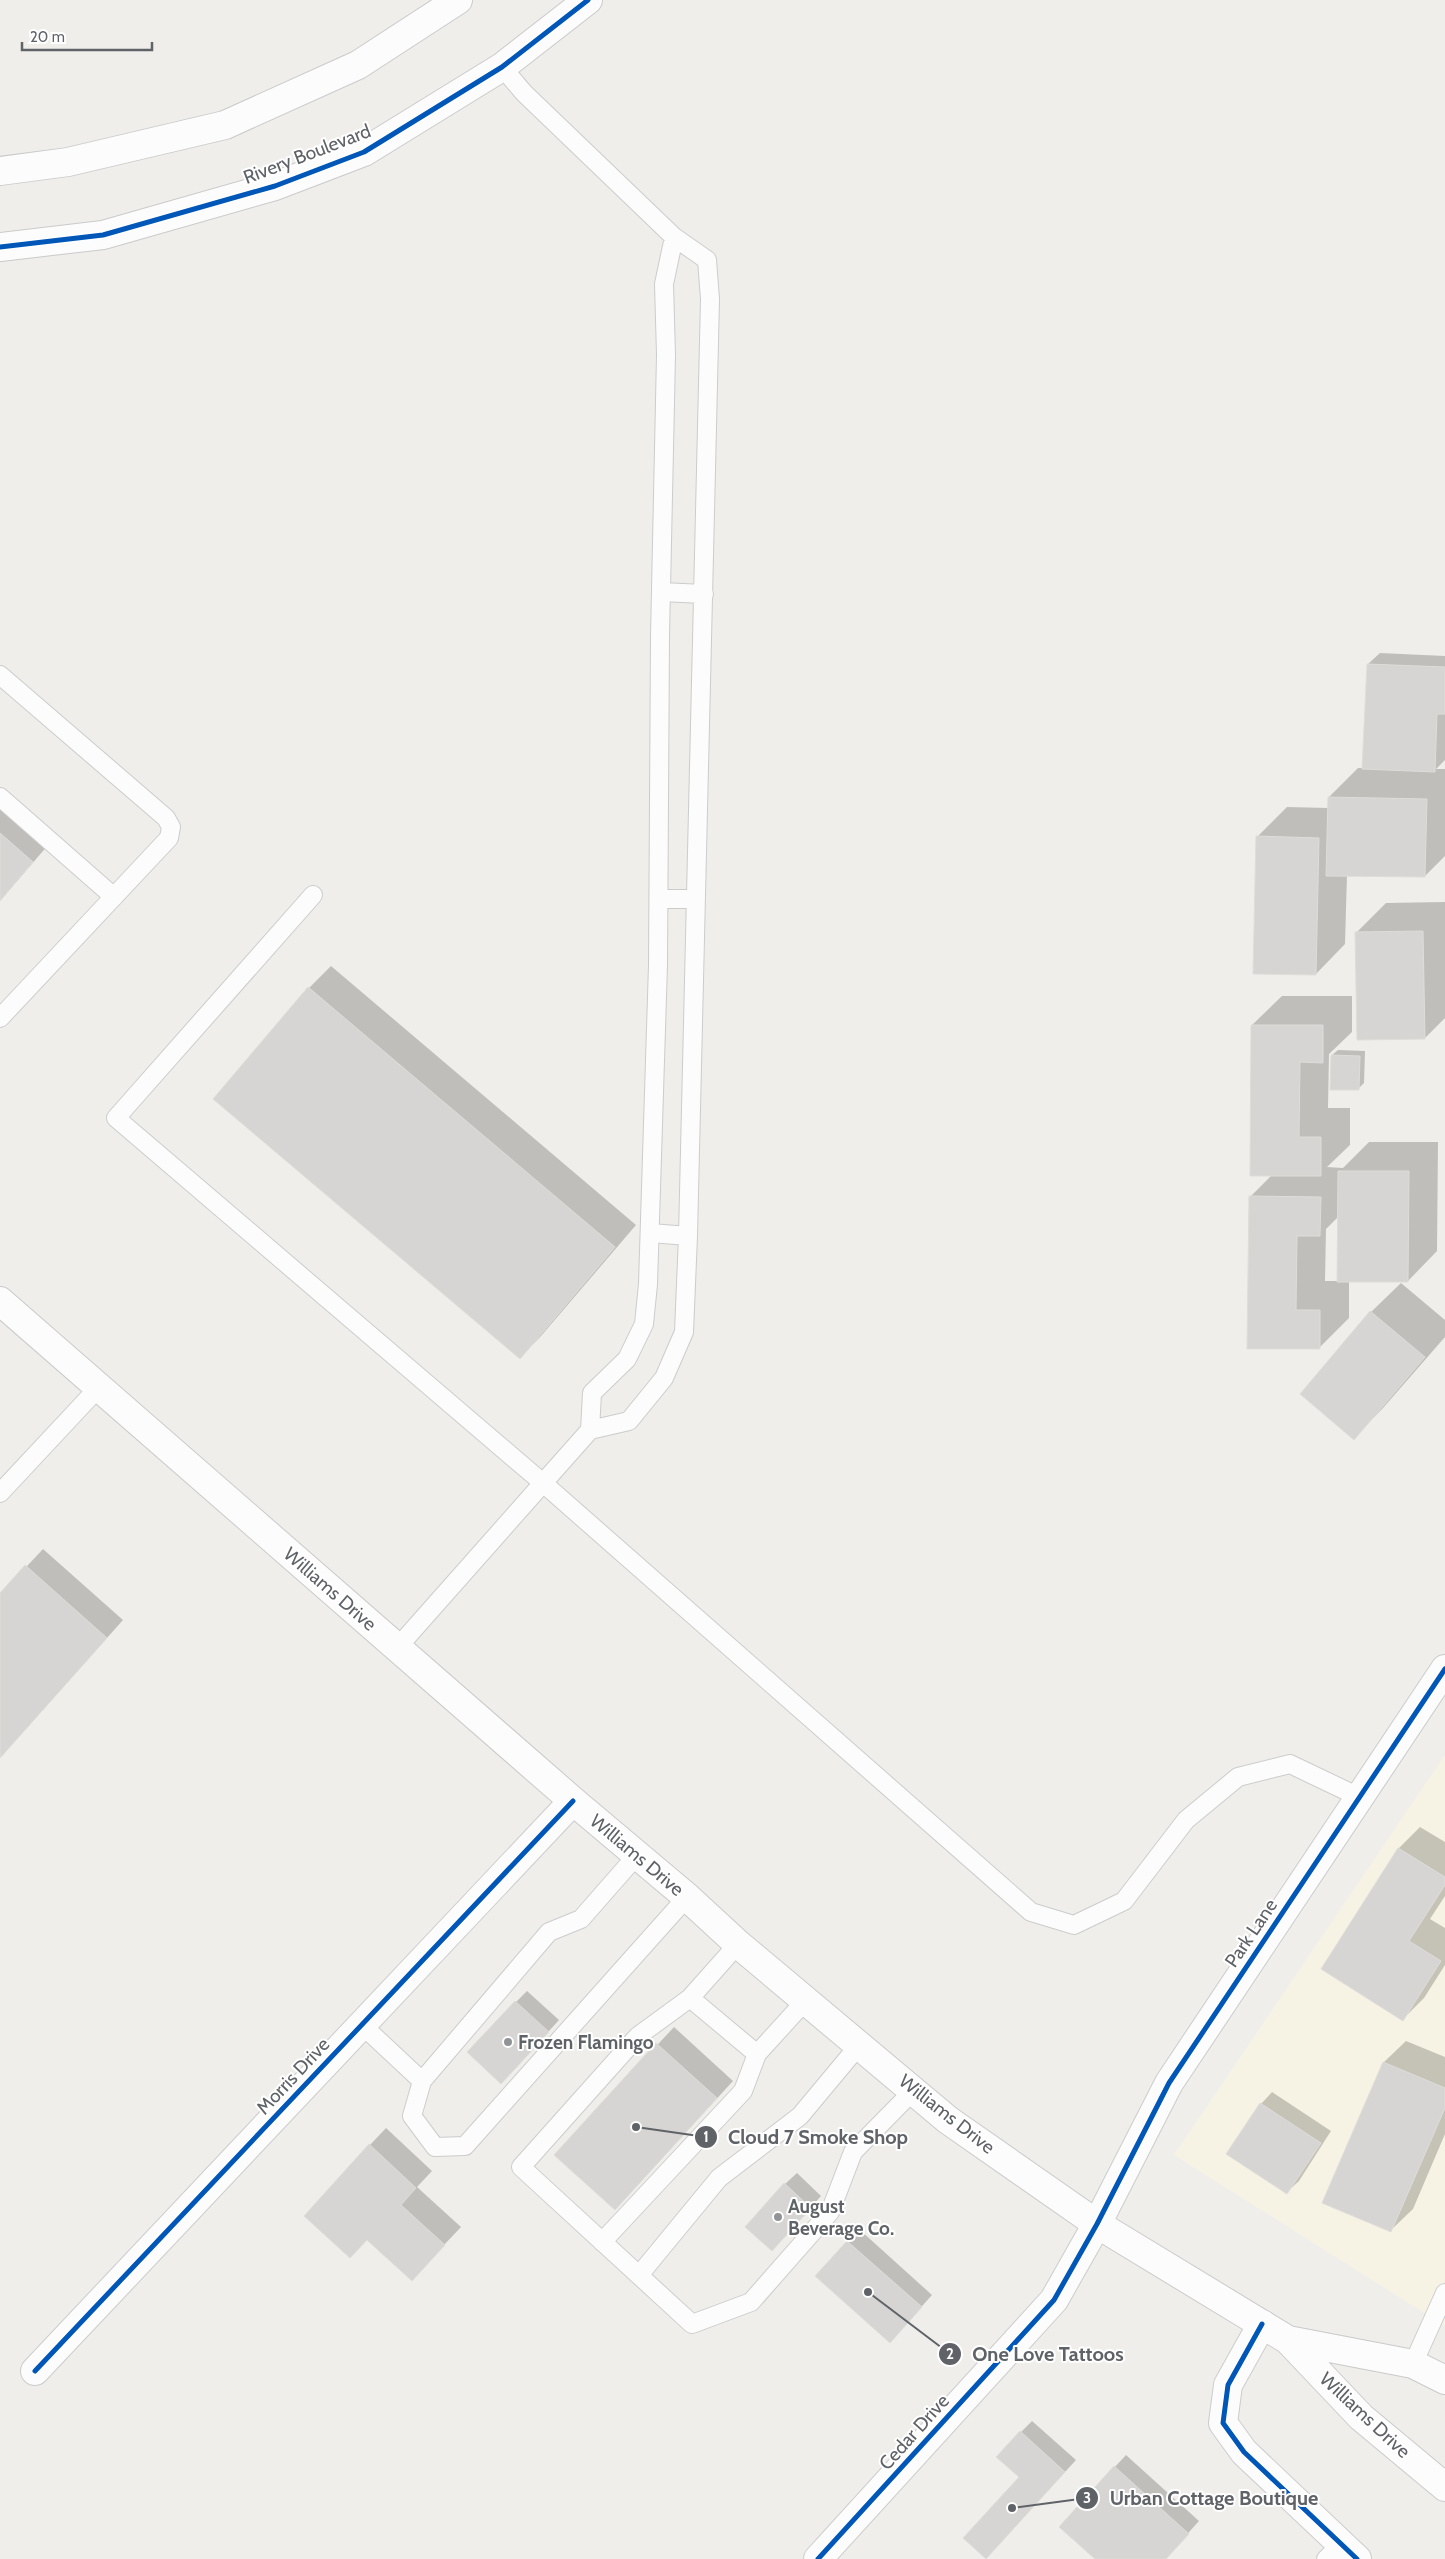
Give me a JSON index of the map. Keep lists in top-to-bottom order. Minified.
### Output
{"streets":{"street":["Rivery Boulevard","Williams Drive","Park Lane","Morris Drive","Cedar Drive"]},"crossings":[["Williams Drive","Park Lane"],["Williams Drive","Morris Drive"],["Williams Drive","Cedar Drive"],["Park Lane","Cedar Drive"]],"places":["Frozen Flamingo","Cloud 7 Smoke Shop","August Beverage Co.","One Love Tattoos","Urban Cottage Boutique"],"scale_bar":"20 m"}
